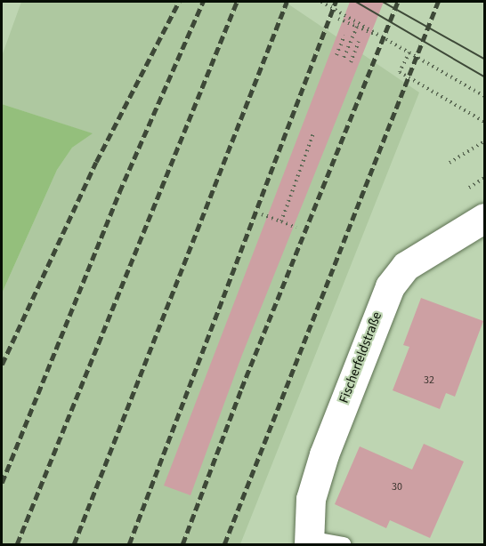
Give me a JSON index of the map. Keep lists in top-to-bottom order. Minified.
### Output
{"streets":{"street":["Fischerfeldstraße"]},"house_numbers":["32","30"]}
